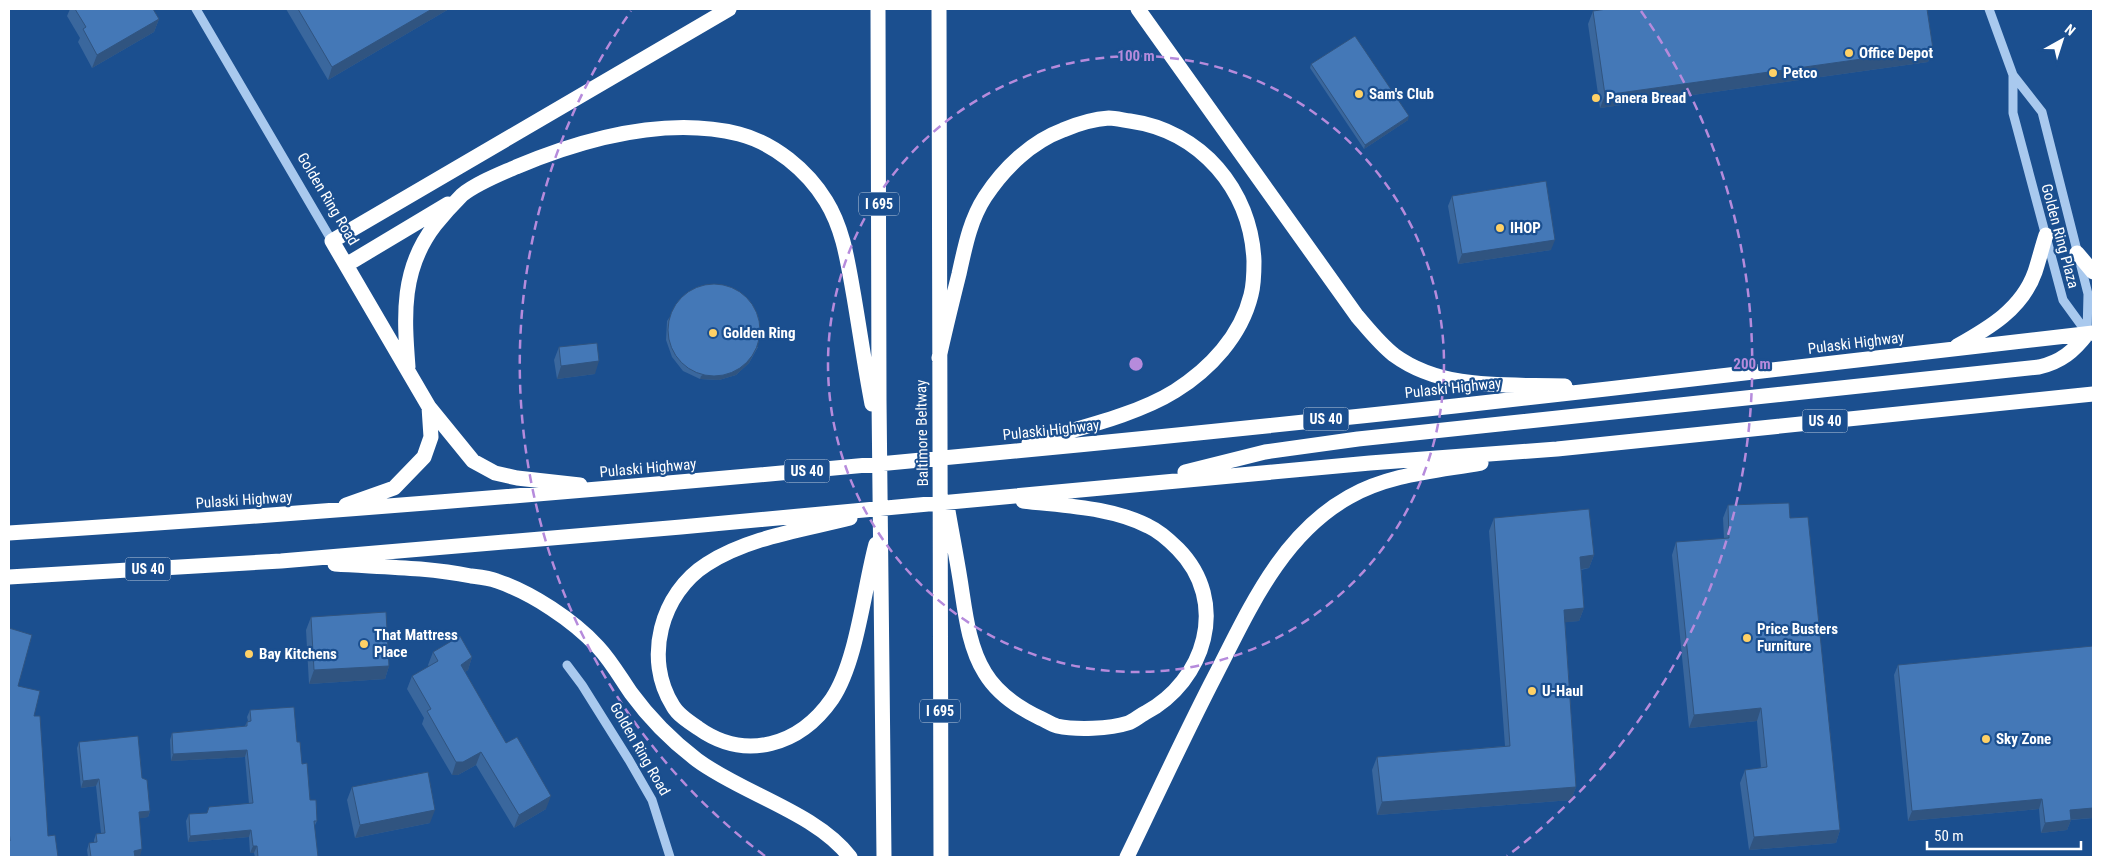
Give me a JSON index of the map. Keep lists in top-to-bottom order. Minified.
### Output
{"streets":{"highway":["Golden Ring Road","I 695","Pulaski Highway","US 40","Baltimore Beltway"],"street":["Golden Ring Plaza"]},"crossings":[["Golden Ring Road","Pulaski Highway"],["Golden Ring Plaza","Pulaski Highway"]],"places":["Office Depot","Petco","Sam's Club","Panera Bread","IHOP","Golden Ring","Price Busters Furniture","That Mattress Place","Bay Kitchens","U-Haul","Sky Zone"],"scale_bar":"50 m","north":"top right","rings":["100 m","200 m"]}
